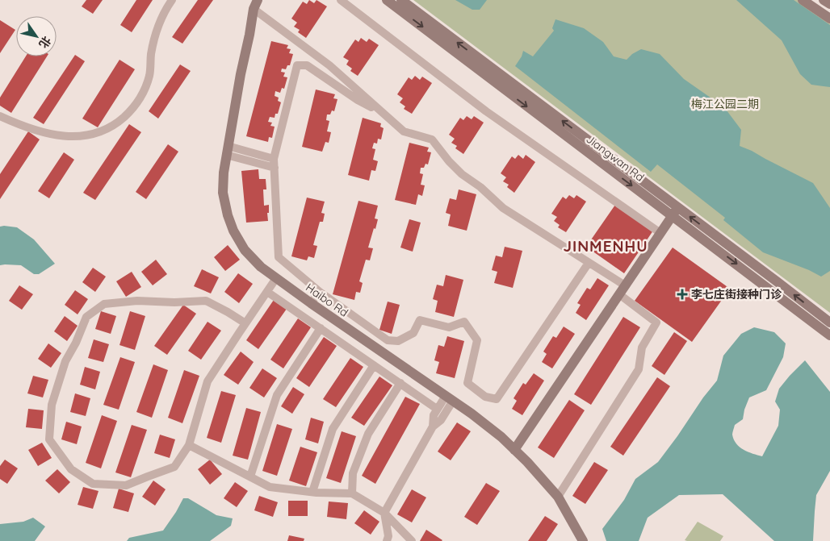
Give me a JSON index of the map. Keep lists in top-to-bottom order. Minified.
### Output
{"streets":{"main road":["Jiangwan Rd","Haibo Rd"]},"districts":["JINMENHU"],"parks":["梅江公园二期"],"places":{"health":["李七庄街接种门诊"]},"north":"bottom right"}
